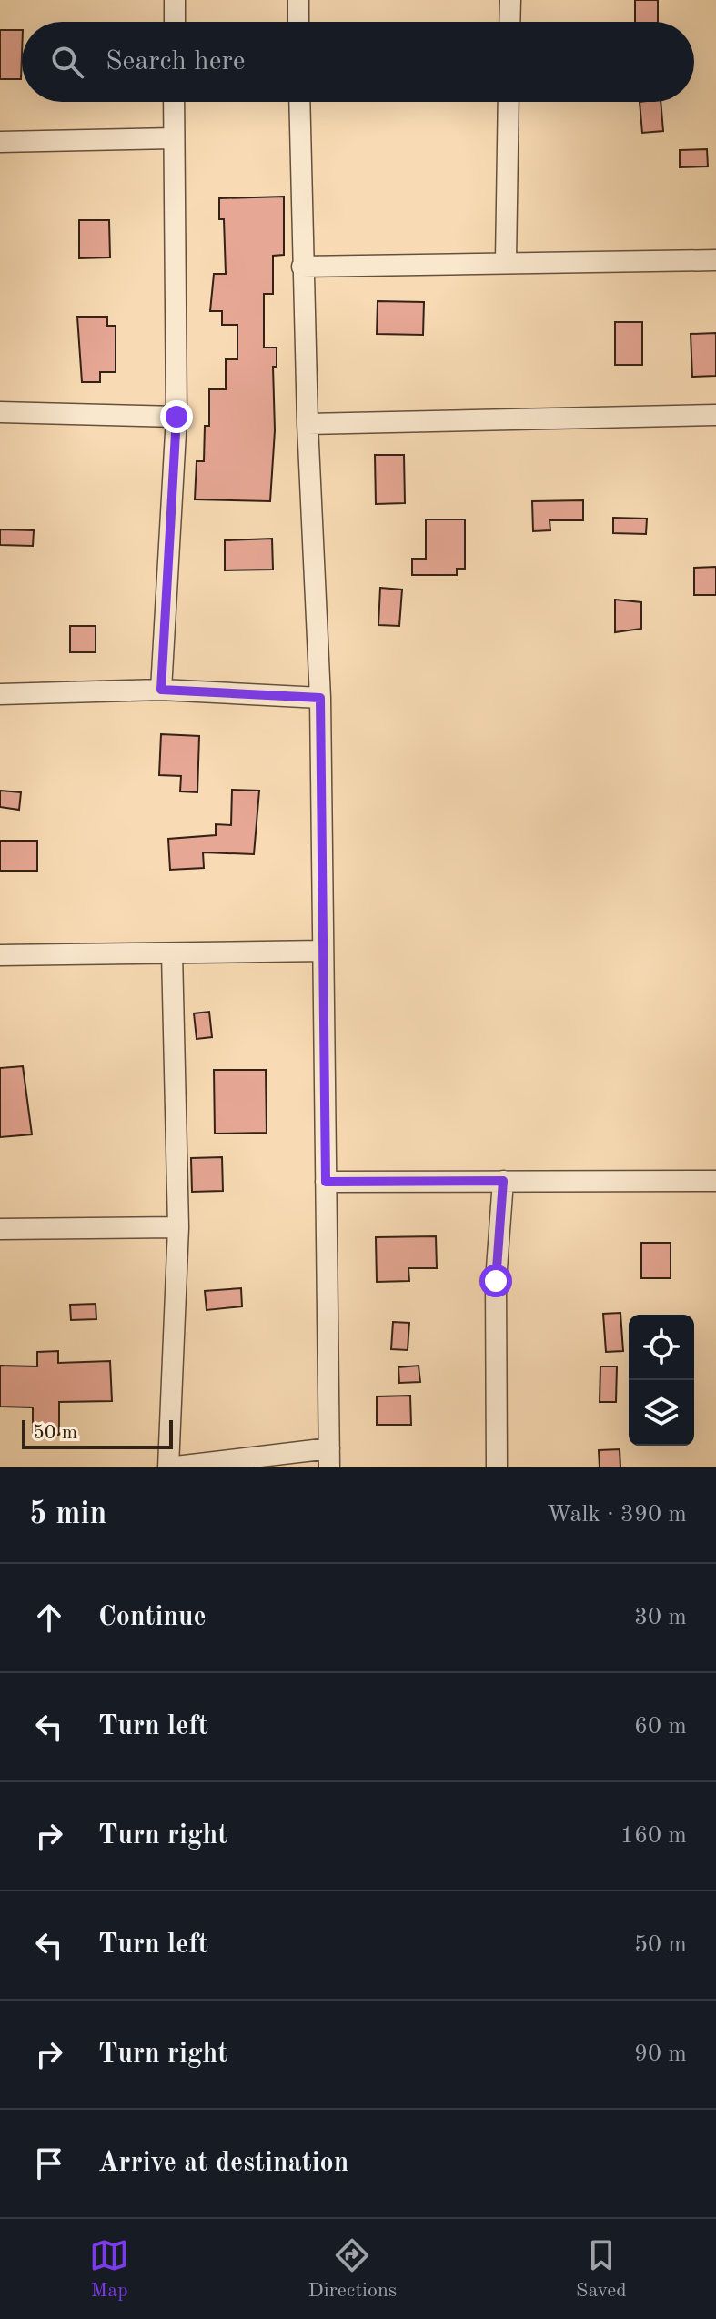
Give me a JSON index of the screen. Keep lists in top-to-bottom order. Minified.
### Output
{"scale_bar":"50 m","page":{"search":"Search here","scale":"50 m","heading":["5 min","Walk · 390 m"],"list":[["Continue","30 m"],["Turn left","60 m"],["Turn right","160 m"],["Turn left","50 m"],["Turn right","90 m"],"Arrive at destination"],"nav":["Map","Directions","Saved"]}}
